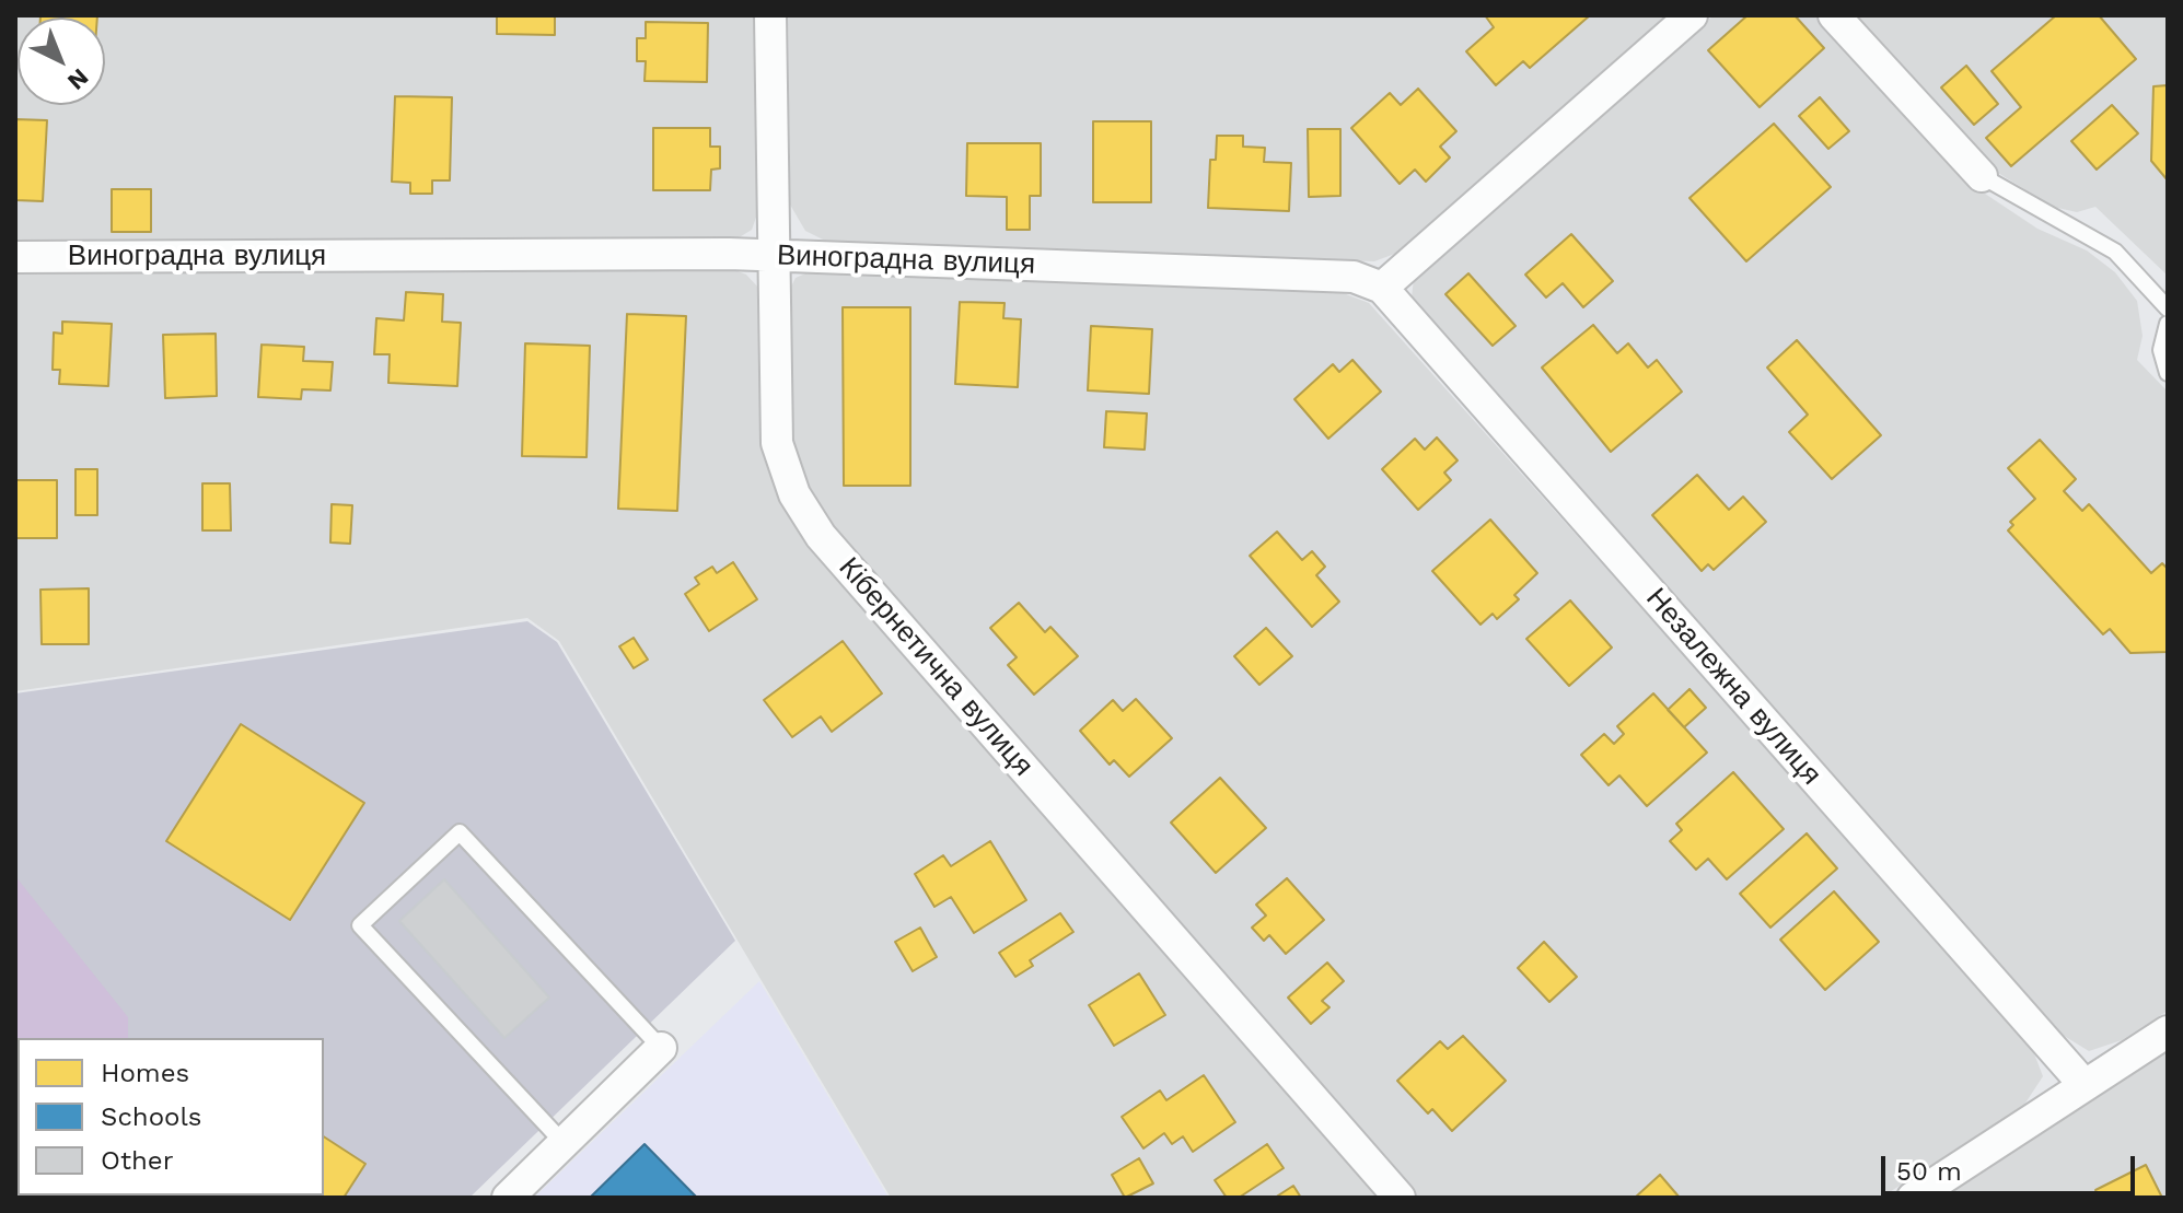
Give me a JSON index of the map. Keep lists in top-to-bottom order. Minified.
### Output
{"streets":{"street":["Виноградна вулиця","Кібернетична вулиця","Незалежна вулиця"]},"crossings":[["Виноградна вулиця","Кібернетична вулиця"],["Виноградна вулиця","Незалежна вулиця"]],"legend":["Homes","Schools","Other"],"scale_bar":"50 m","north":"bottom right"}
